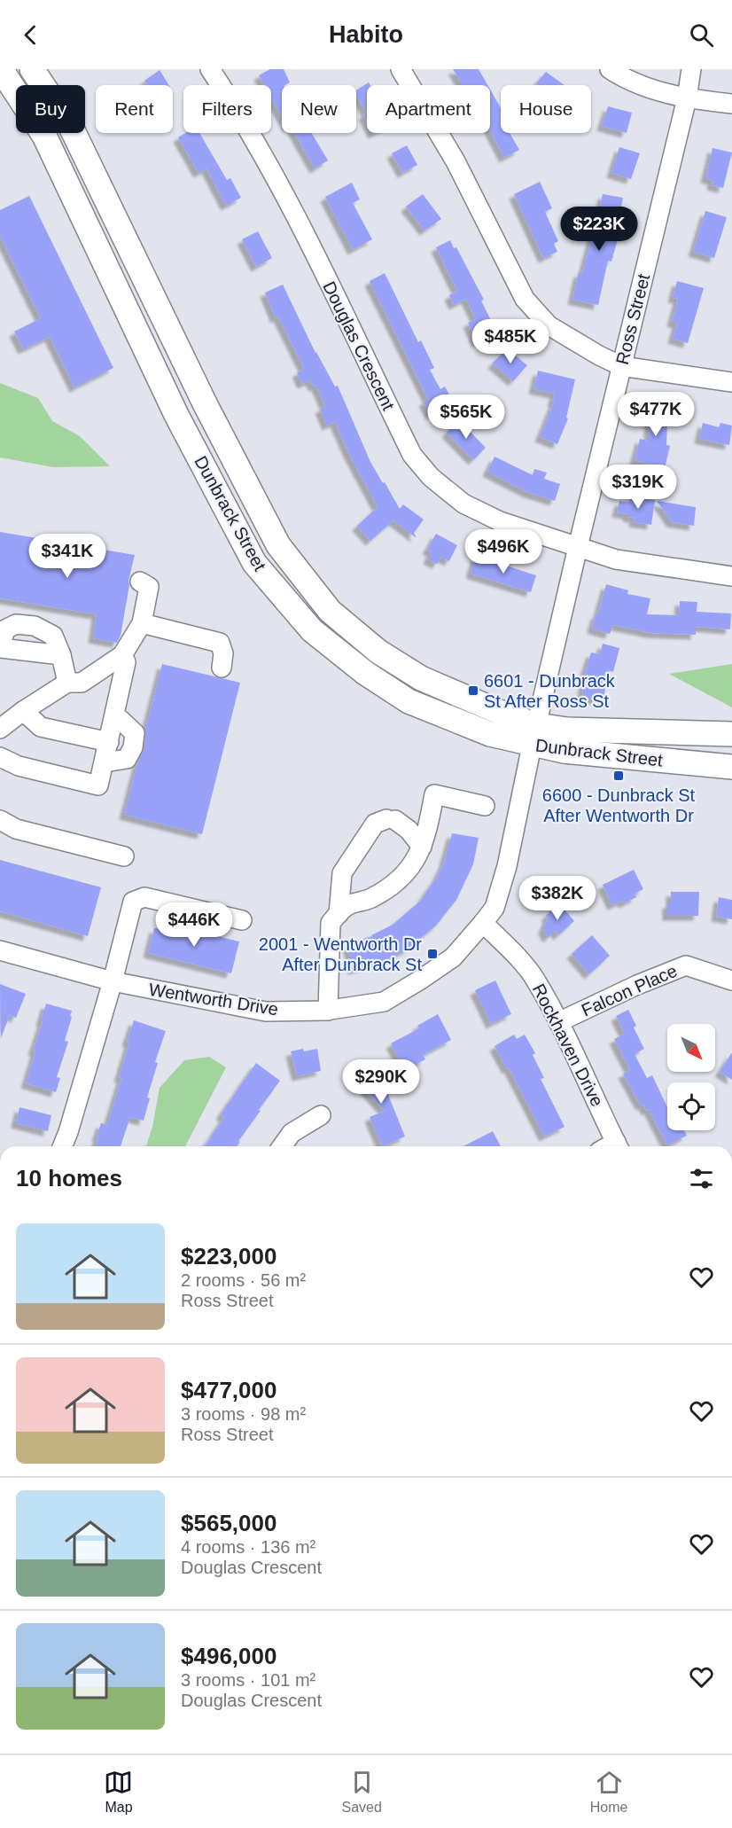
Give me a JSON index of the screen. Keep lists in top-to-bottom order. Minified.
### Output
{"streets":{"main road":["Dunbrack Street"],"street":["Ross Street","Douglas Crescent","Falcon Place","Wentworth Drive","Rockhaven Drive"]},"crossings":[["Ross Street","Douglas Crescent"],["Ross Street","Dunbrack Street"],["Ross Street","Wentworth Drive"],["Dunbrack Street","Wentworth Drive"],["Falcon Place","Rockhaven Drive"],["Wentworth Drive","Rockhaven Drive"]],"places":{"transit":["6601 - Dunbrack St After Ross St","6600 - Dunbrack St After Wentworth Dr","2001 - Wentworth Dr After Dunbrack St"]},"north":"bottom right","page":{"header":"Habito","chip":["Buy","Rent","Filters","New","Apartment","House"],"price":["$223K","$485K","$477K","$565K","$319K","$496K","$341K","$382K","$446K","$290K"],"heading":"10 homes","list":[{"name":"$223,000","note":"2 rooms · 56 m² · Ross Street"},{"name":"$477,000","note":"3 rooms · 98 m² · Ross Street"},{"name":"$565,000","note":"4 rooms · 136 m² · Douglas Crescent"},{"name":"$496,000","note":"3 rooms · 101 m² · Douglas Crescent"}],"tabs":["Map","Saved","Home"]}}
